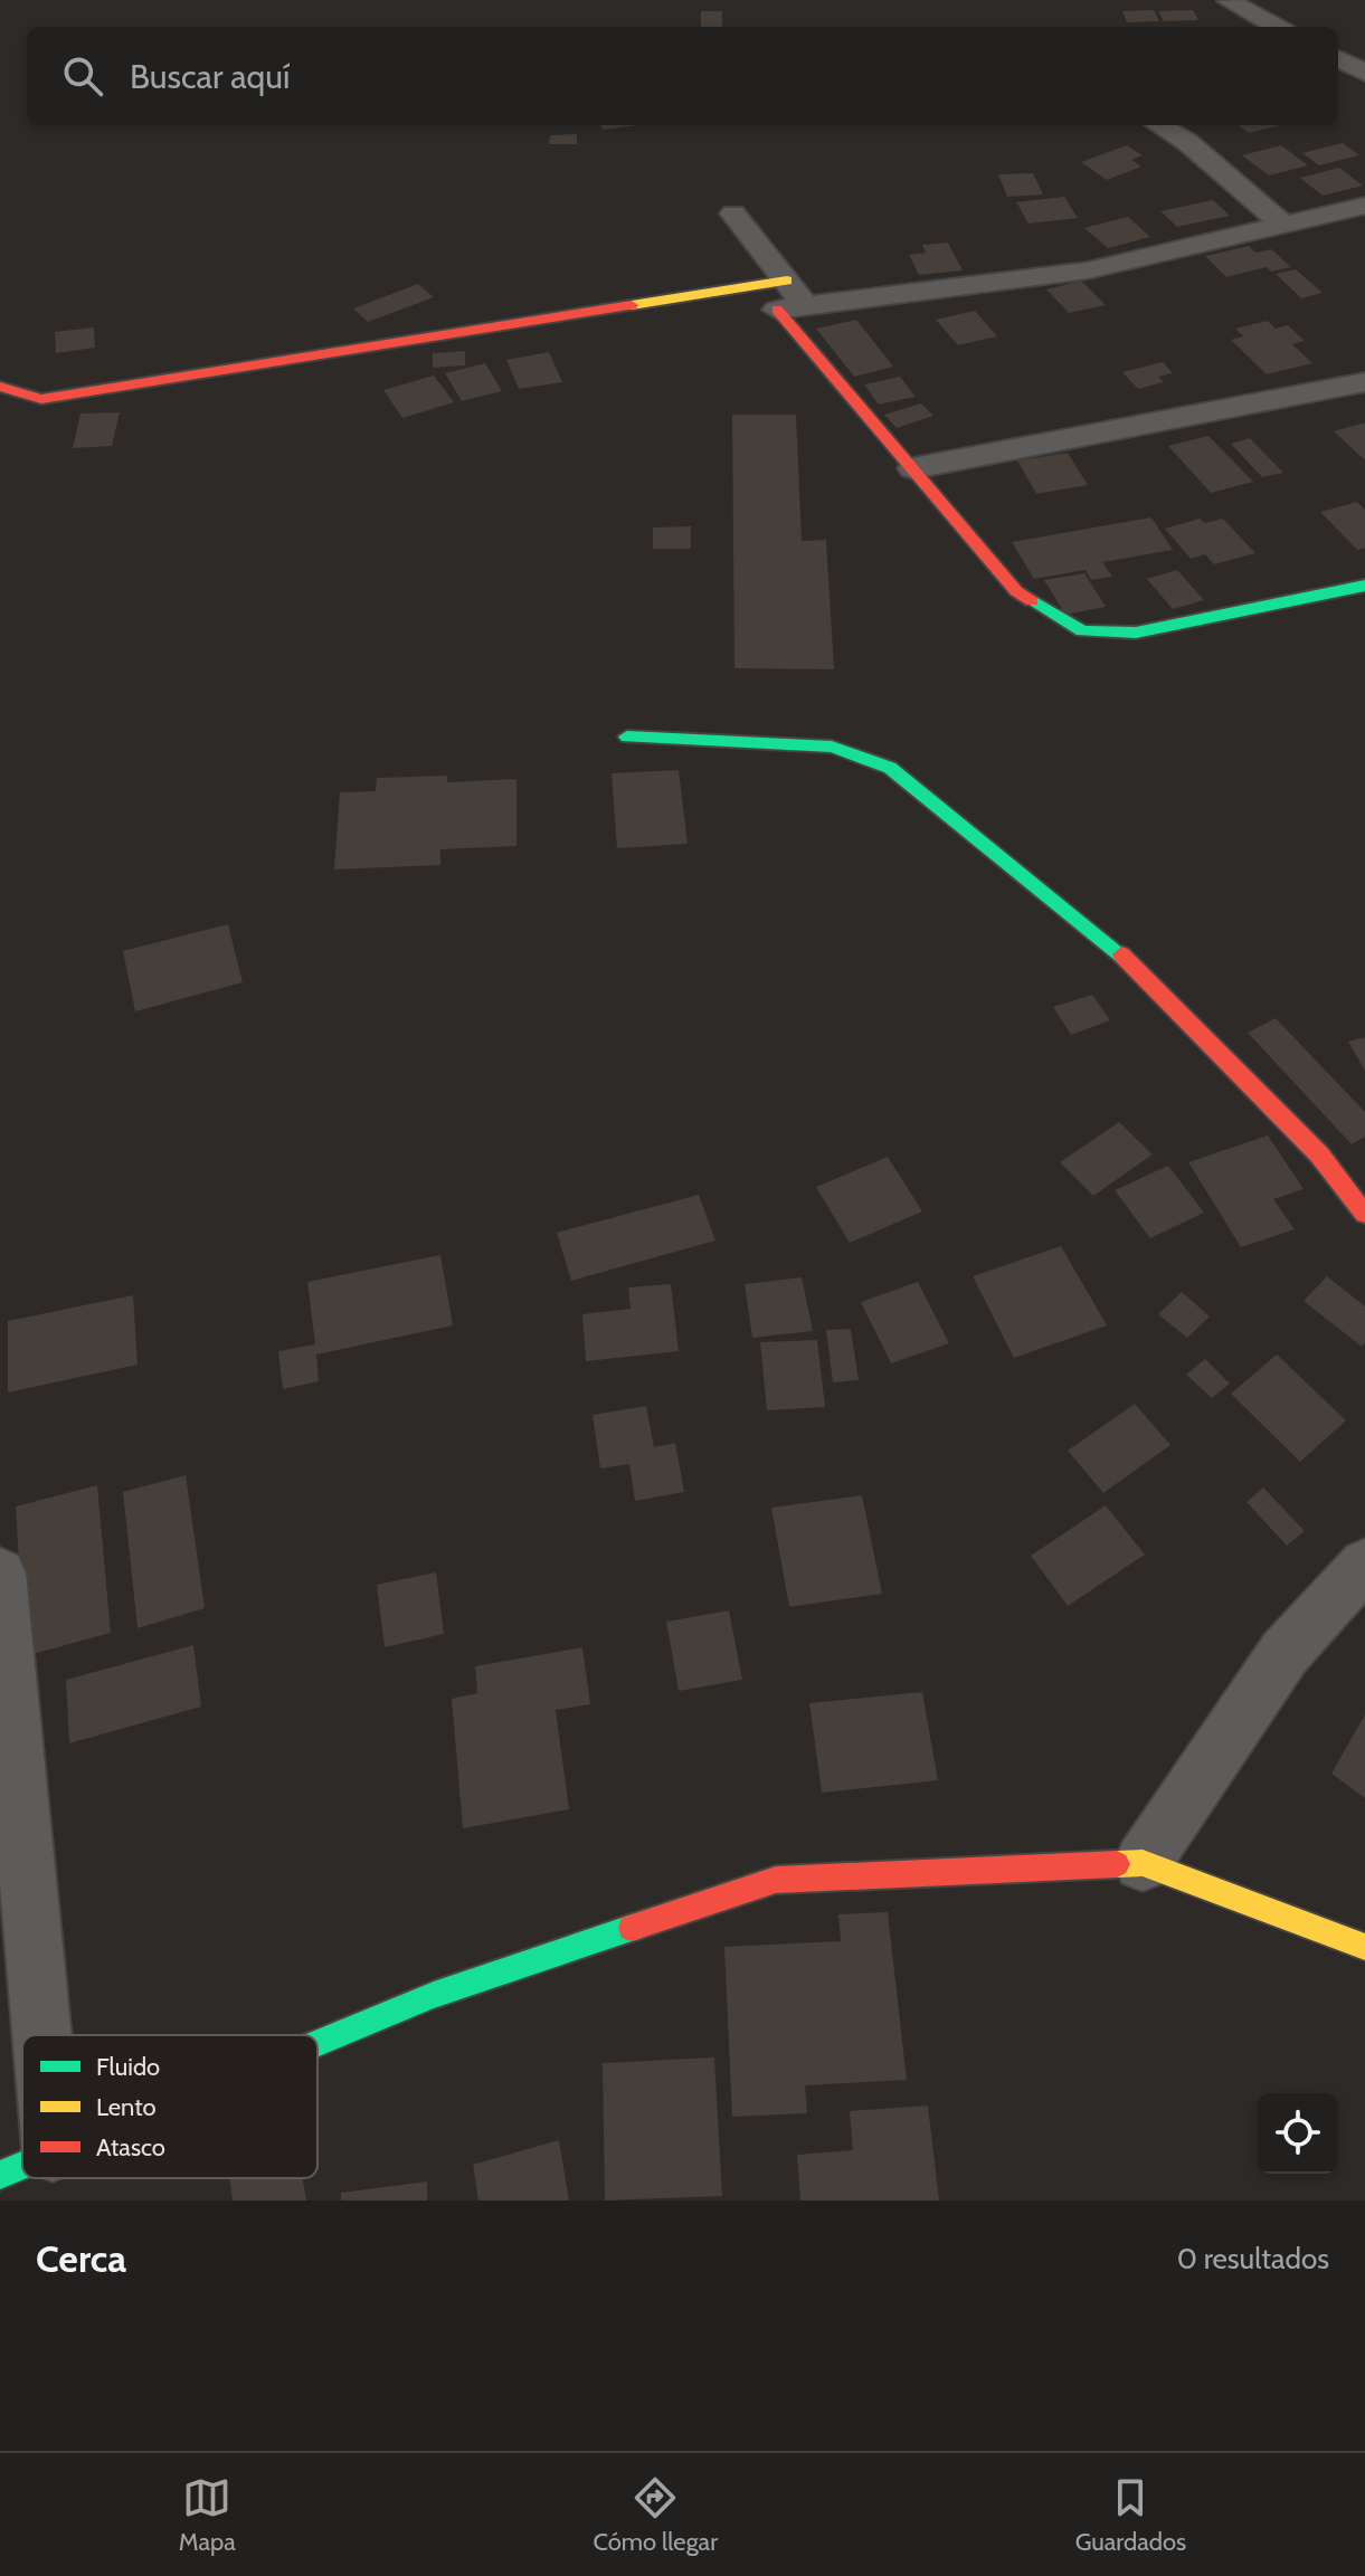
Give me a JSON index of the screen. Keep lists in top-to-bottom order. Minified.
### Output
{"legend":["Fluido","Lento","Atasco"],"page":{"search":"Buscar aquí","heading":["Cerca","0 resultados"],"nav":["Mapa","Cómo llegar","Guardados"]}}
